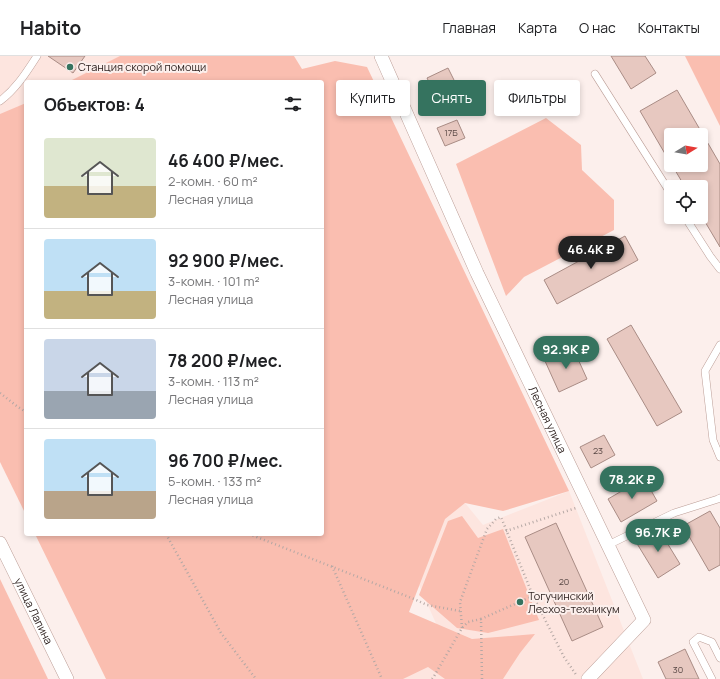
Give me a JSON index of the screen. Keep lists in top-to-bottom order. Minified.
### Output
{"streets":{"street":["Лесная улица","улица Лапина"]},"places":["Станция скорой помощи","Тогучинский Лесхоз-техникум"],"house_numbers":["17Б","23","20","30"],"north":"right","page":{"header":"Habito","nav":["Главная","Карта","О нас","Контакты"],"chip":["Купить","Снять","Фильтры"],"heading":"Объектов: 4","list":[{"name":"46 400 ₽/мес.","note":"2-комн. · 60 m² · Лесная улица"},{"name":"92 900 ₽/мес.","note":"3-комн. · 101 m² · Лесная улица"},{"name":"78 200 ₽/мес.","note":"3-комн. · 113 m² · Лесная улица"},{"name":"96 700 ₽/мес.","note":"5-комн. · 133 m² · Лесная улица"}],"price":["46.4K ₽","92.9K ₽","78.2K ₽","96.7K ₽"]}}
